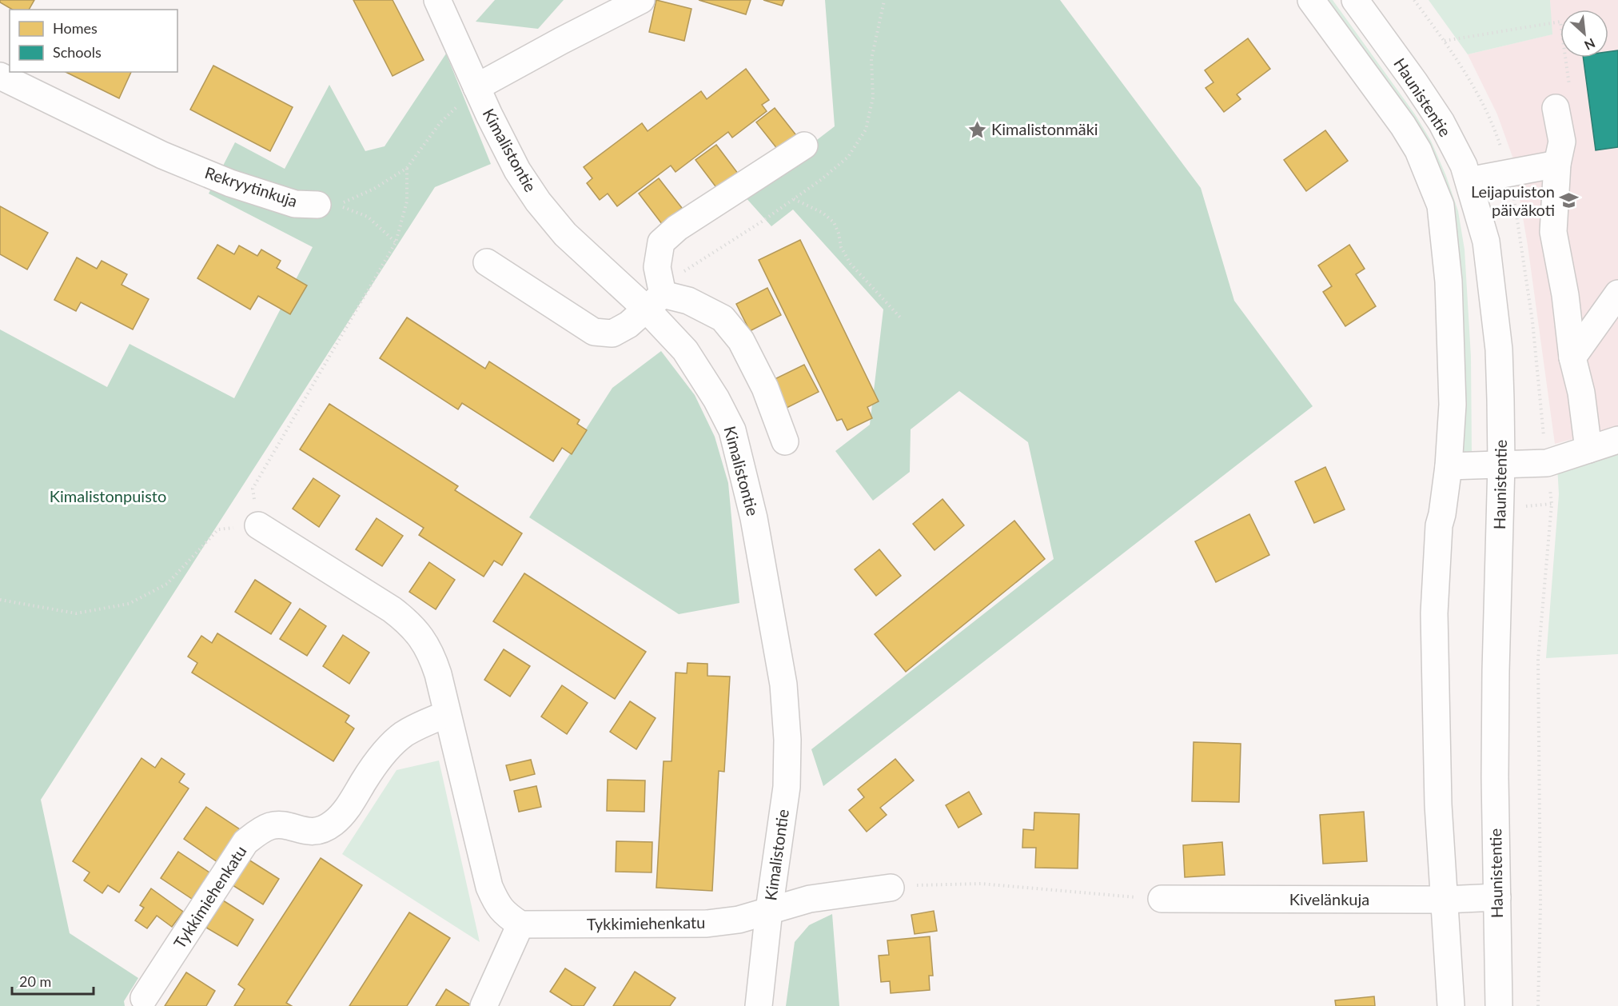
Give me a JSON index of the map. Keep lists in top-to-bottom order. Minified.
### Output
{"streets":{"street":["Haunistentie","Kimalistontie","Rekryytinkuja","Tykkimiehenkatu","Kivelänkuja"]},"crossings":[["Haunistentie","Kivelänkuja"],["Kimalistontie","Tykkimiehenkatu"]],"parks":["Kimalistonpuisto"],"places":{"place":["Kimalistonmäki"],"school or university":["Leijapuiston päiväkoti"]},"legend":["Homes","Schools"],"scale_bar":"20 m","north":"bottom right"}
